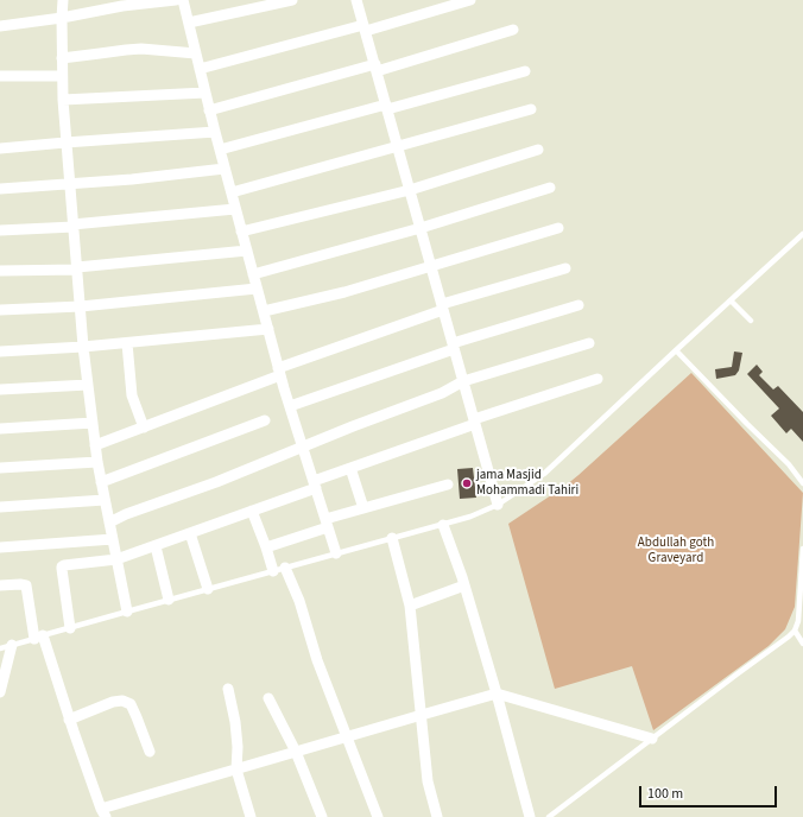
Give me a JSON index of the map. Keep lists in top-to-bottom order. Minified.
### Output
{"parks":["Abdullah goth Graveyard"],"places":["jama Masjid Mohammadi Tahiri"],"scale_bar":"100 m"}
